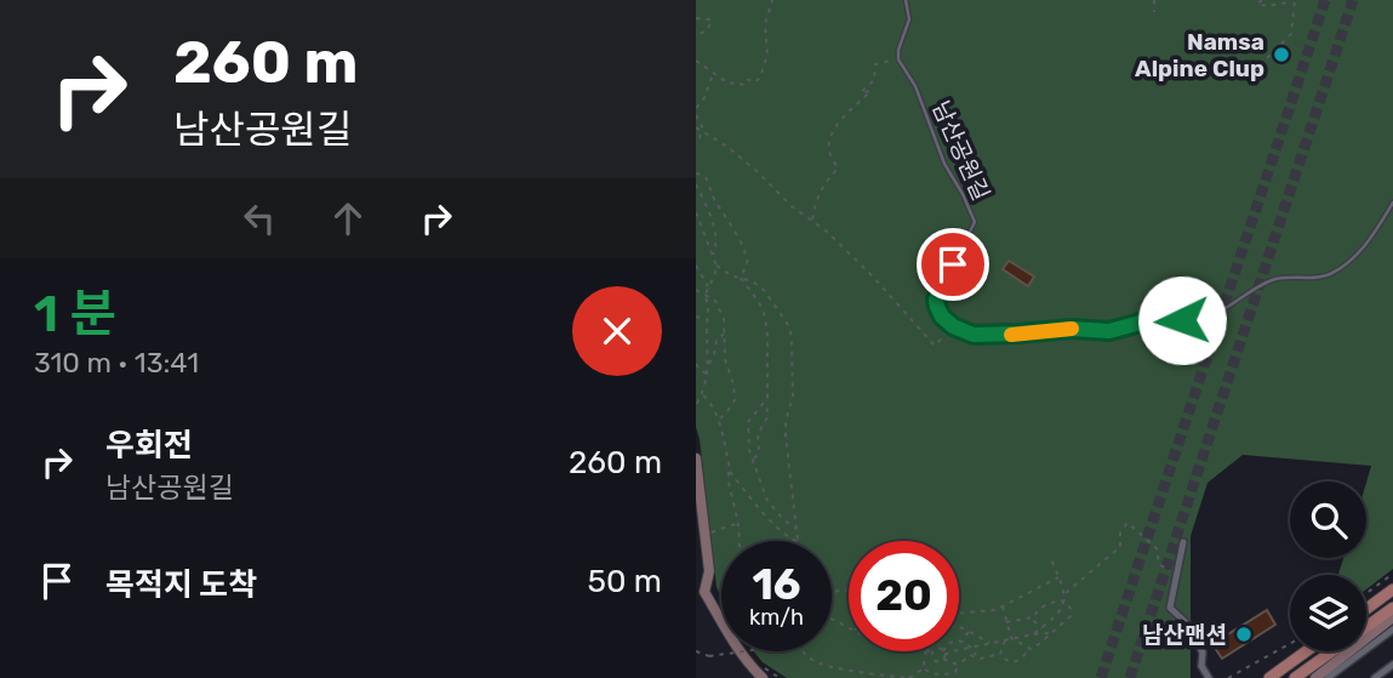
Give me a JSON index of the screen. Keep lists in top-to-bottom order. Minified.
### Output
{"streets":{"lane":["남산공원길"]},"places":["Namsa Alpine Clup","남산맨션"],"page":{"turn":["260 m","남산공원길"],"heading":["1 분","310 m · 13:41"],"list":[{"name":"우회전","note":"남산공원길","value":"260 m"},{"name":"목적지 도착","value":"50 m"}],"speed":"16 km/h","limit":"20"}}
